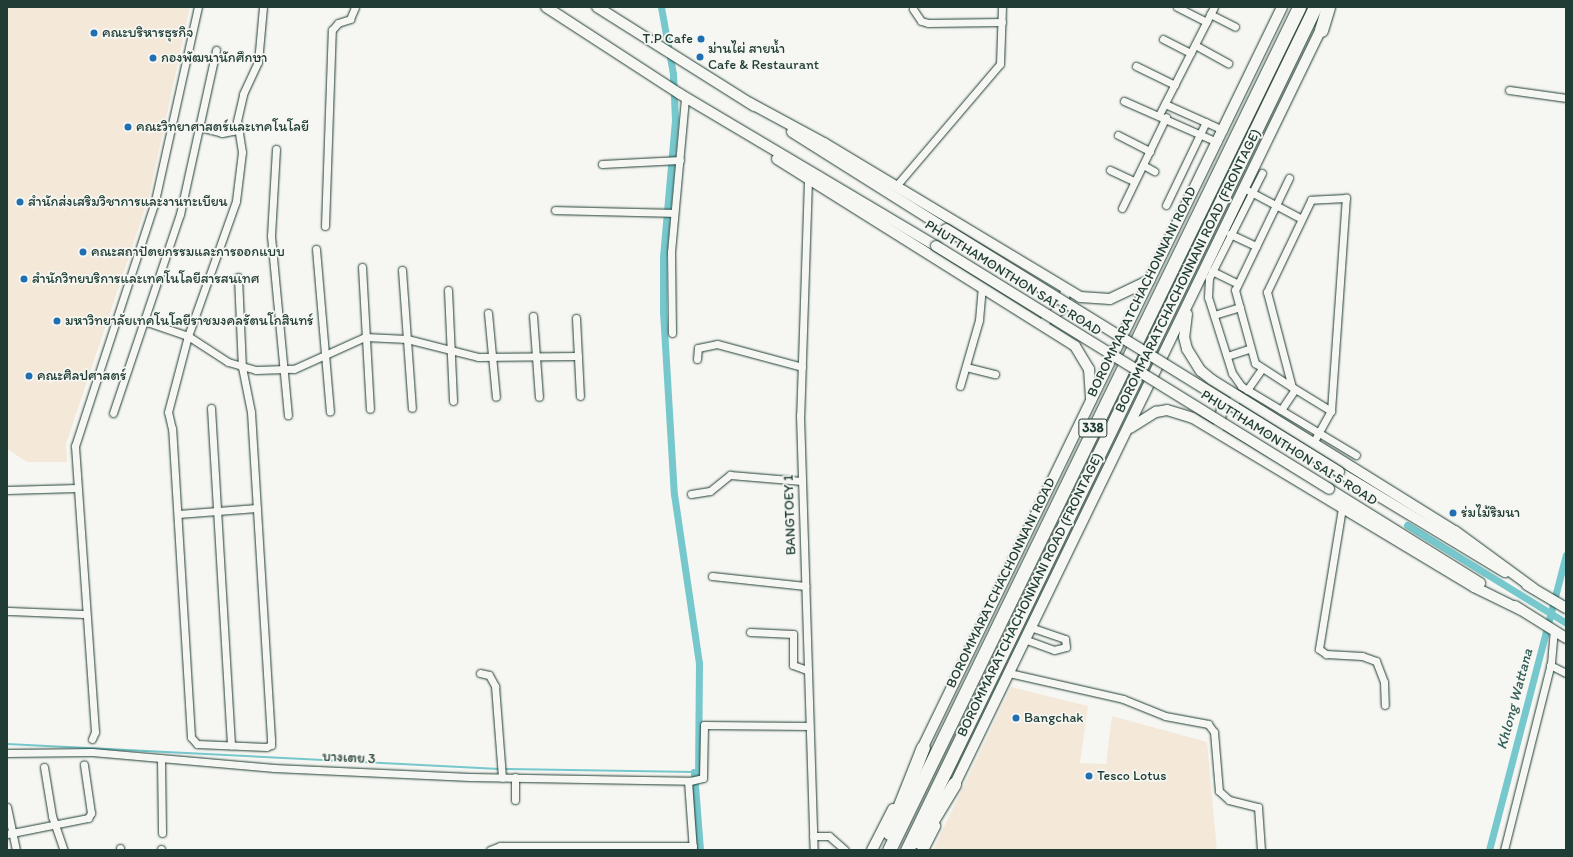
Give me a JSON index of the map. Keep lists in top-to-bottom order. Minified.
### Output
{"streets":{"highway":["BOROMMARATCHACHONNANI ROAD","338"],"main road":["BOROMMARATCHACHONNANI ROAD (FRONTAGE)","PHUTTHAMONTHON SAI 5 ROAD"],"street":["BANGTOEY 1","บางเตย 3"]},"crossings":[["BANGTOEY 1","บางเตย 3"]],"water":["Khlong Wattana"],"places":["คณะบริหารธุรกิจ","T.P Cafe","ม่านไผ่ สายน้ำ Cafe & Restaurant","กองพัฒนานักศึกษา","คณะวิทยาศาสตร์และเทคโนโลยี","สำนักส่งเสริมวิชาการและงานทะเบียน","คณะสถาปัตยกรรมและการออกแบบ","สำนักวิทยบริการและเทคโนโลยีสารสนเทศ","มหาวิทยาลัยเทคโนโลยีราชมงคลรัตนโกสินทร์","คณะศิลปศาสตร์","ร่มไม้ริมนา","Bangchak","Tesco Lotus"]}
